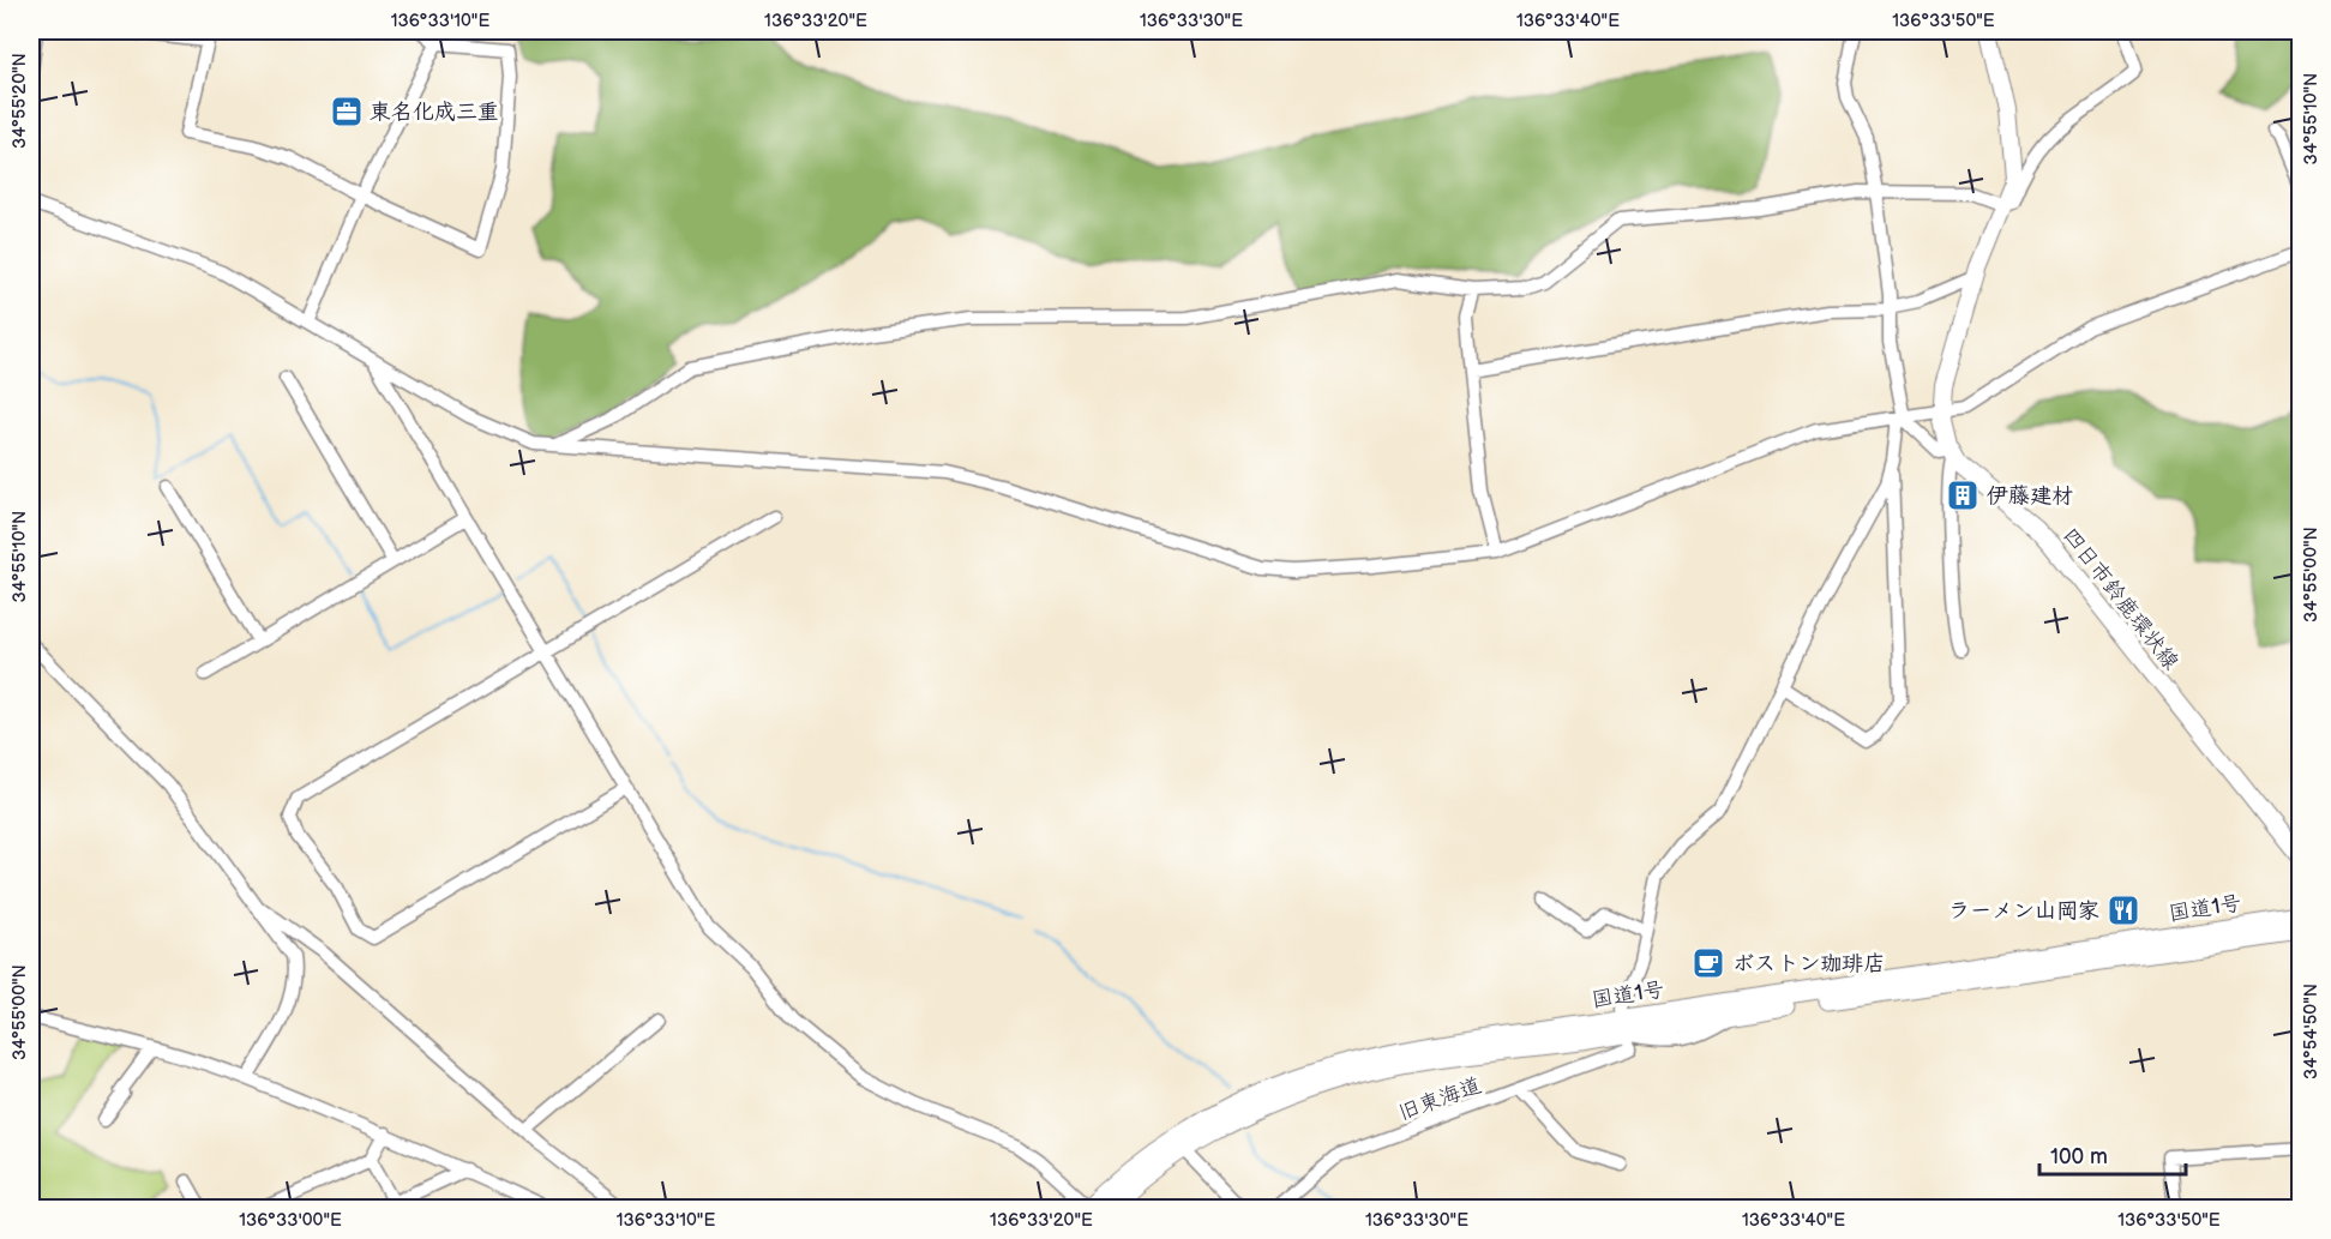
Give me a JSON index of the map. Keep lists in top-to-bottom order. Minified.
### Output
{"streets":{"highway":["国道1号"],"main road":["四日市鈴鹿環状線"],"street":["旧東海道"]},"crossings":[["国道1号","旧東海道"]],"places":{"office":["東名化成三重"],"building":["伊藤建材"],"restaurant":["ラーメン山岡家"],"cafe":["ボストン珈琲店"]},"scale_bar":"100 m","coordinates":["136°33'10\"E","136°33'20\"E","136°33'30\"E","136°33'40\"E","136°33'50\"E","34°55'20\"N","34°55'10\"N","34°55'00\"N","34°54'50\"N","136°33'00\"E"]}
